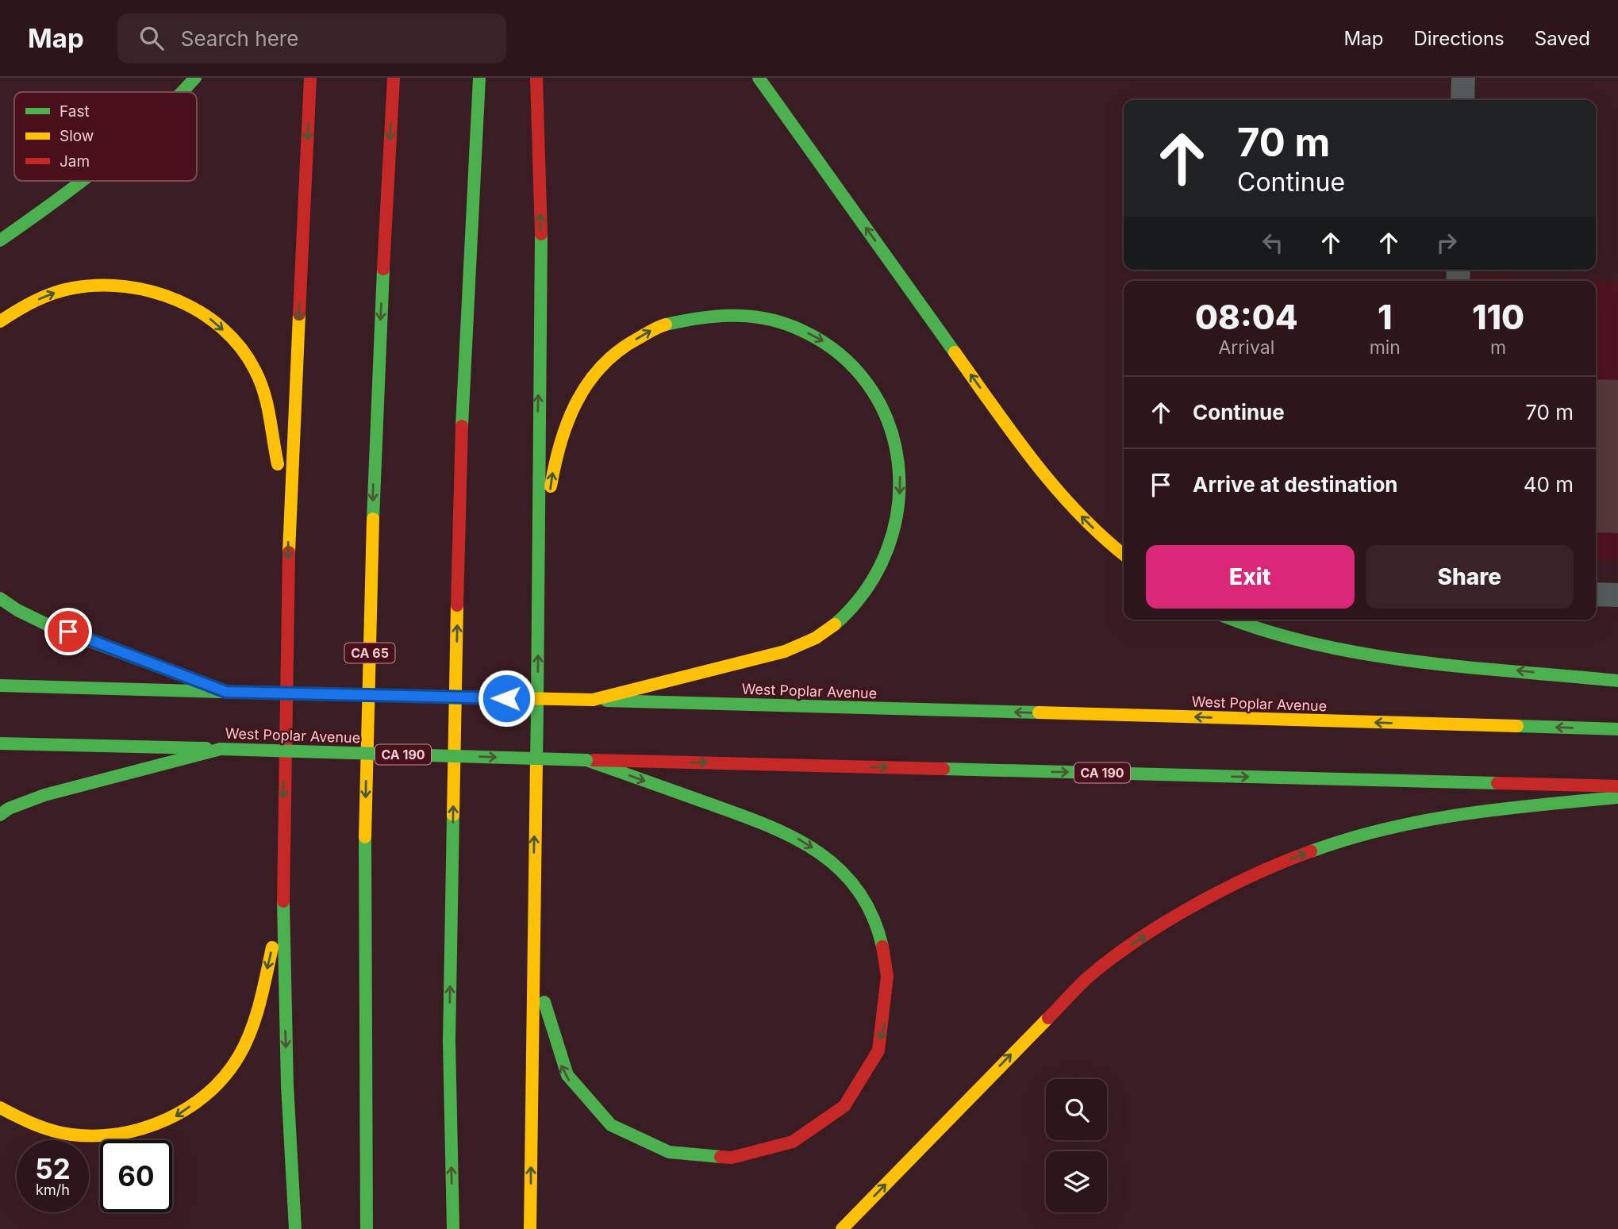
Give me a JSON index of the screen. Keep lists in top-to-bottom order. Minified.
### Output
{"streets":{"main road":["CA 65","West Poplar Avenue","CA 190"]},"legend":["Fast","Slow","Jam"],"page":{"header":"Map","search":"Search here","nav":["Map","Directions","Saved"],"turn":["70 m","Continue"],"eta":["08:04","Arrival","1","min","110","m"],"list":[{"name":"Continue","value":"70 m"},{"name":"Arrive at destination","value":"40 m"}],"buttons":["Exit","Share"],"speed":"52 km/h","limit":"60"}}
